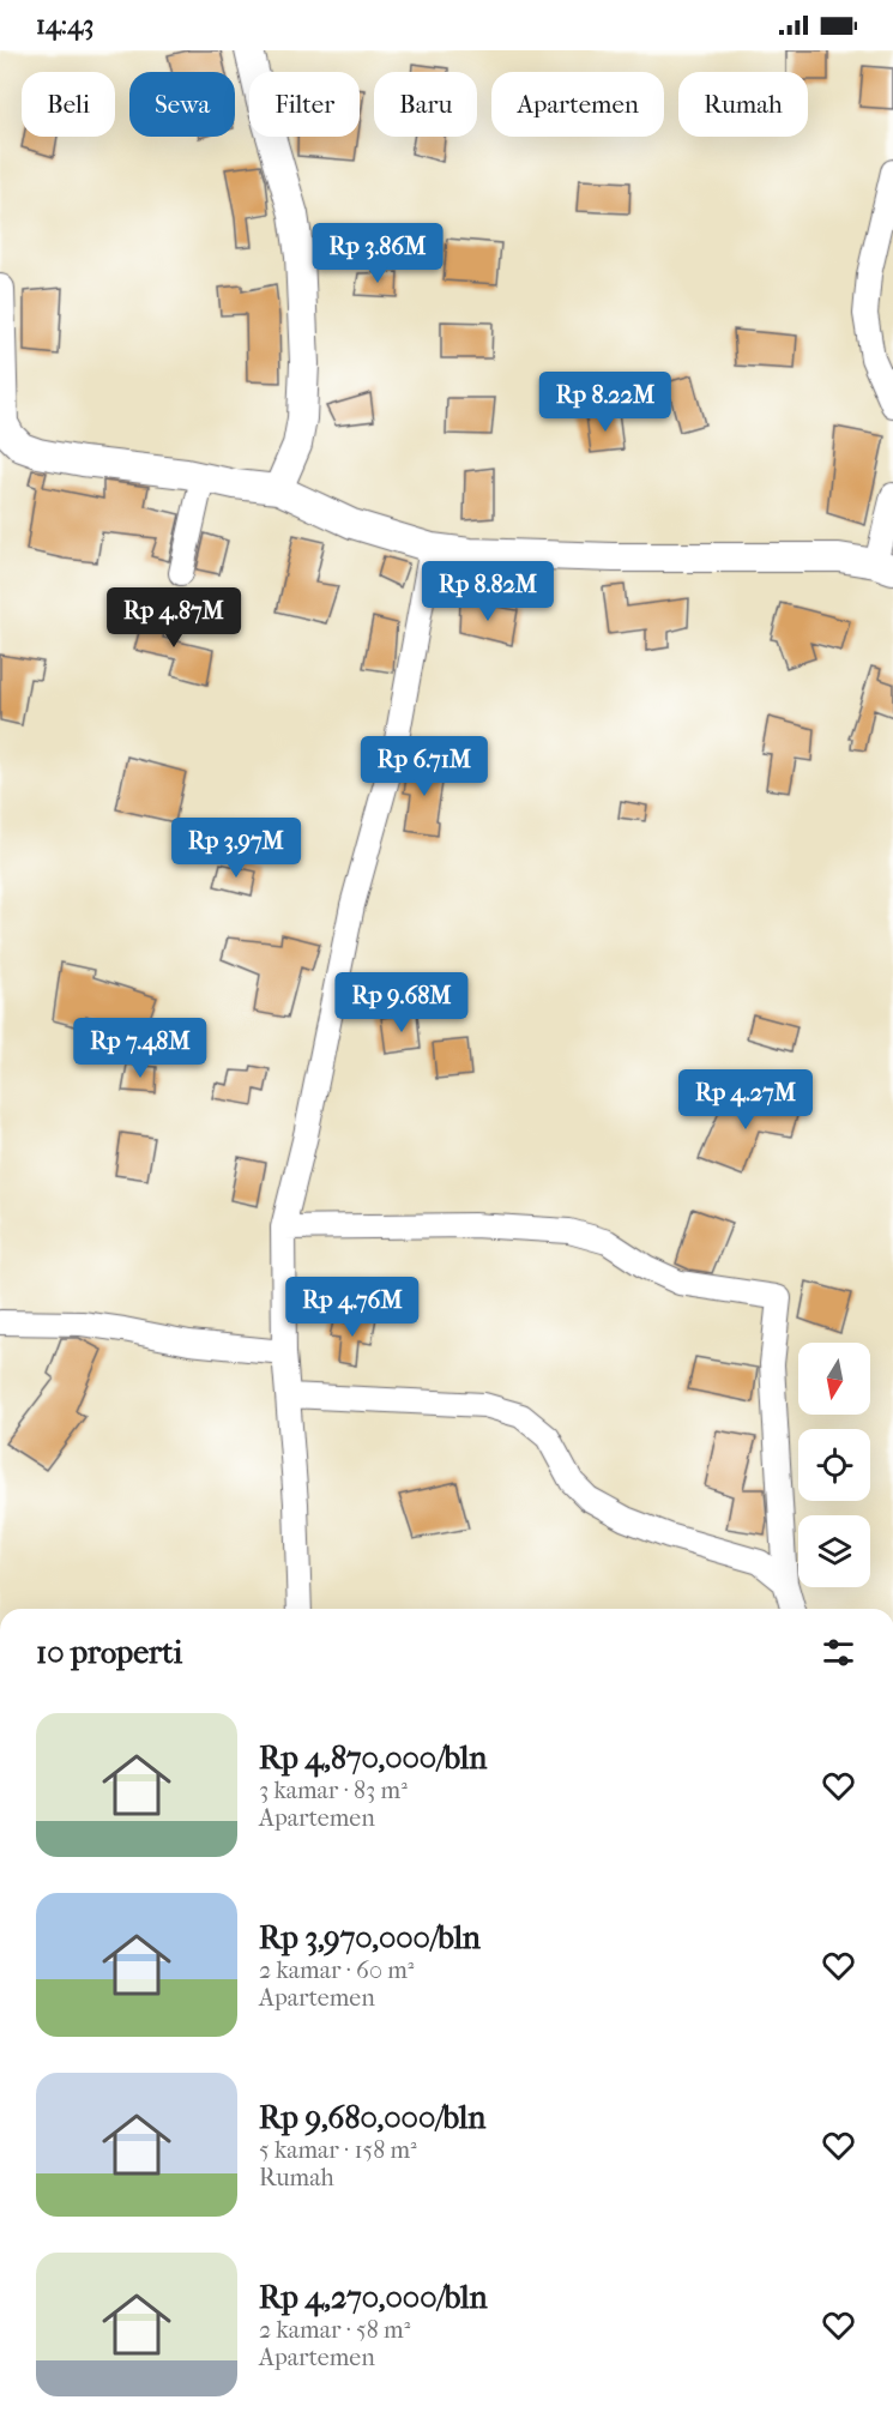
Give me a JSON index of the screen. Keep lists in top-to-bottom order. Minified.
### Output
{"north":"bottom","page":{"status":"14:43","chip":["Beli","Sewa","Filter","Baru","Apartemen","Rumah"],"price":["Rp 3.86M","Rp 8.22M","Rp 8.82M","Rp 4.87M","Rp 6.71M","Rp 3.97M","Rp 9.68M","Rp 7.48M","Rp 4.27M","Rp 4.76M"],"heading":"10 properti","list":[{"name":"Rp 4,870,000/bln","note":"3 kamar · 83 m² · Apartemen"},{"name":"Rp 3,970,000/bln","note":"2 kamar · 60 m² · Apartemen"},{"name":"Rp 9,680,000/bln","note":"5 kamar · 158 m² · Rumah"},{"name":"Rp 4,270,000/bln","note":"2 kamar · 58 m² · Apartemen"}]}}
